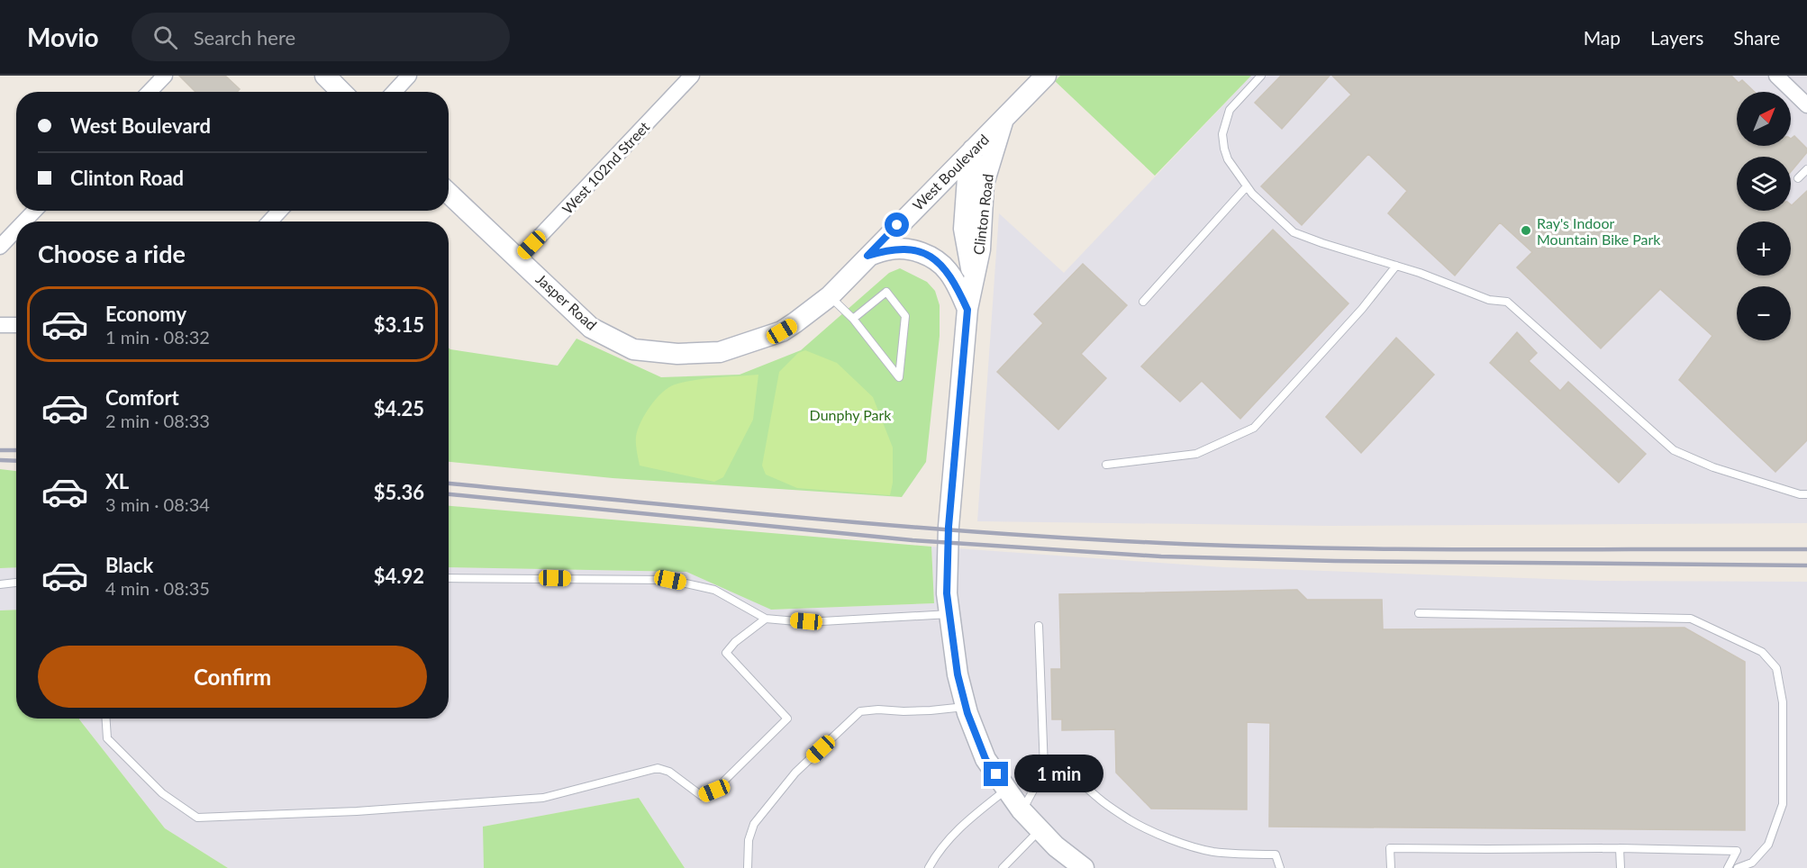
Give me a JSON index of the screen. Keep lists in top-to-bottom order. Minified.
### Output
{"streets":{"street":["West 102nd Street","West Boulevard","Clinton Road","Jasper Road"]},"crossings":[["West 102nd Street","Jasper Road"],["West Boulevard","Clinton Road"],["West Boulevard","Jasper Road"]],"parks":["Dunphy Park"],"places":["Ray's Indoor Mountain Bike Park"],"north":"top right","page":{"header":"Movio","search":"Search here","nav":["Map","Layers","Share"],"map_buttons":["+","−"],"banner":["West Boulevard","Clinton Road"],"heading":"Choose a ride","list":[{"name":"Economy","note":"1 min · 08:32","value":"$3.15"},{"name":"Comfort","note":"2 min · 08:33","value":"$4.25"},{"name":"XL","note":"3 min · 08:34","value":"$5.36"},{"name":"Black","note":"4 min · 08:35","value":"$4.92"}],"buttons":"Confirm","bubble":"1 min"}}
